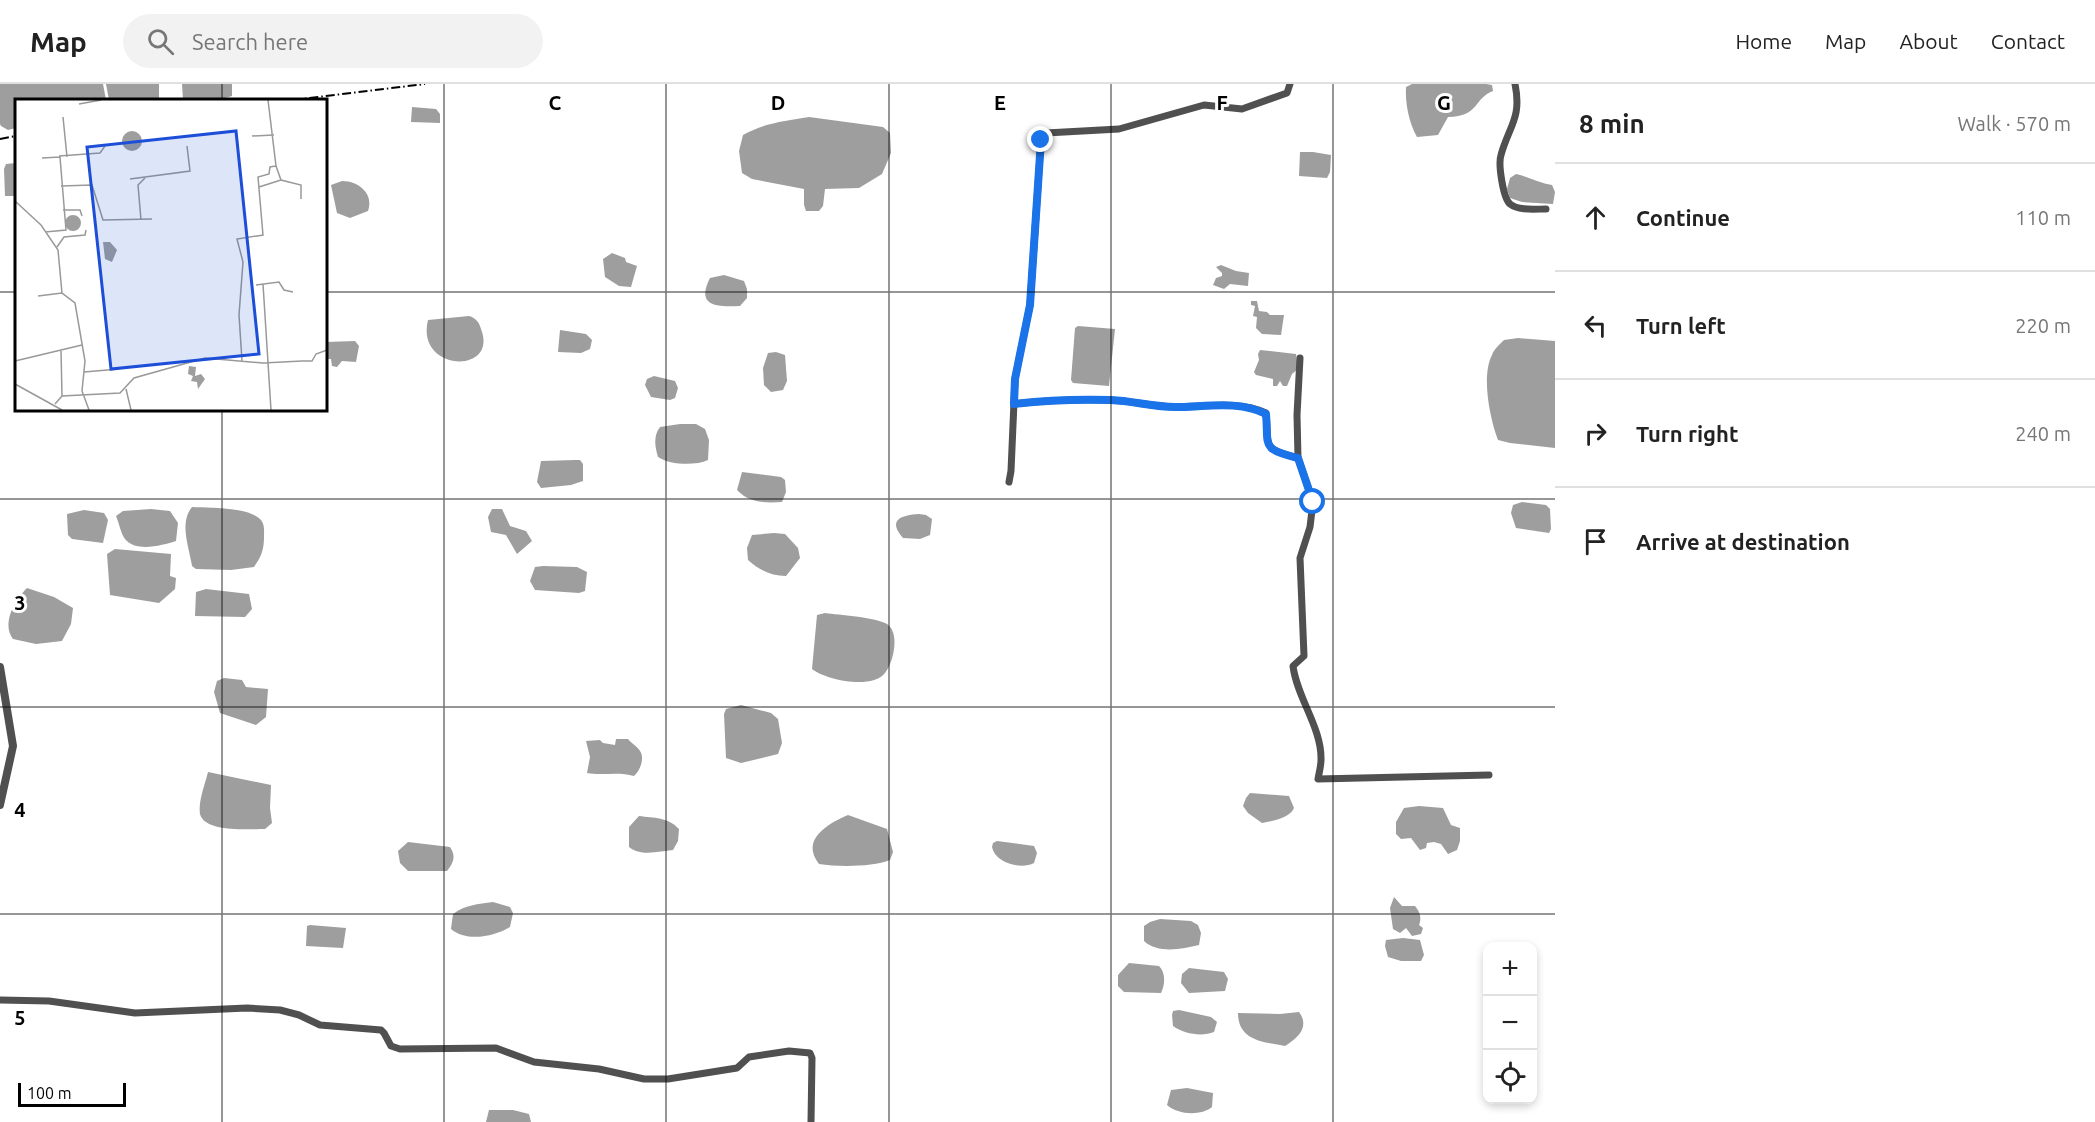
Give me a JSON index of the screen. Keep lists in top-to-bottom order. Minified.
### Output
{"scale_bar":"100 m","page":{"header":"Map","search":"Search here","nav":["Home","Map","About","Contact"],"heading":["8 min","Walk · 570 m"],"list":[["Continue","110 m"],["Turn left","220 m"],["Turn right","240 m"],"Arrive at destination"],"map_buttons":["+","−"],"scale":"100 m"},"grid":{"columns":["C","D","E","F","G"],"rows":["3","4","5"]}}
